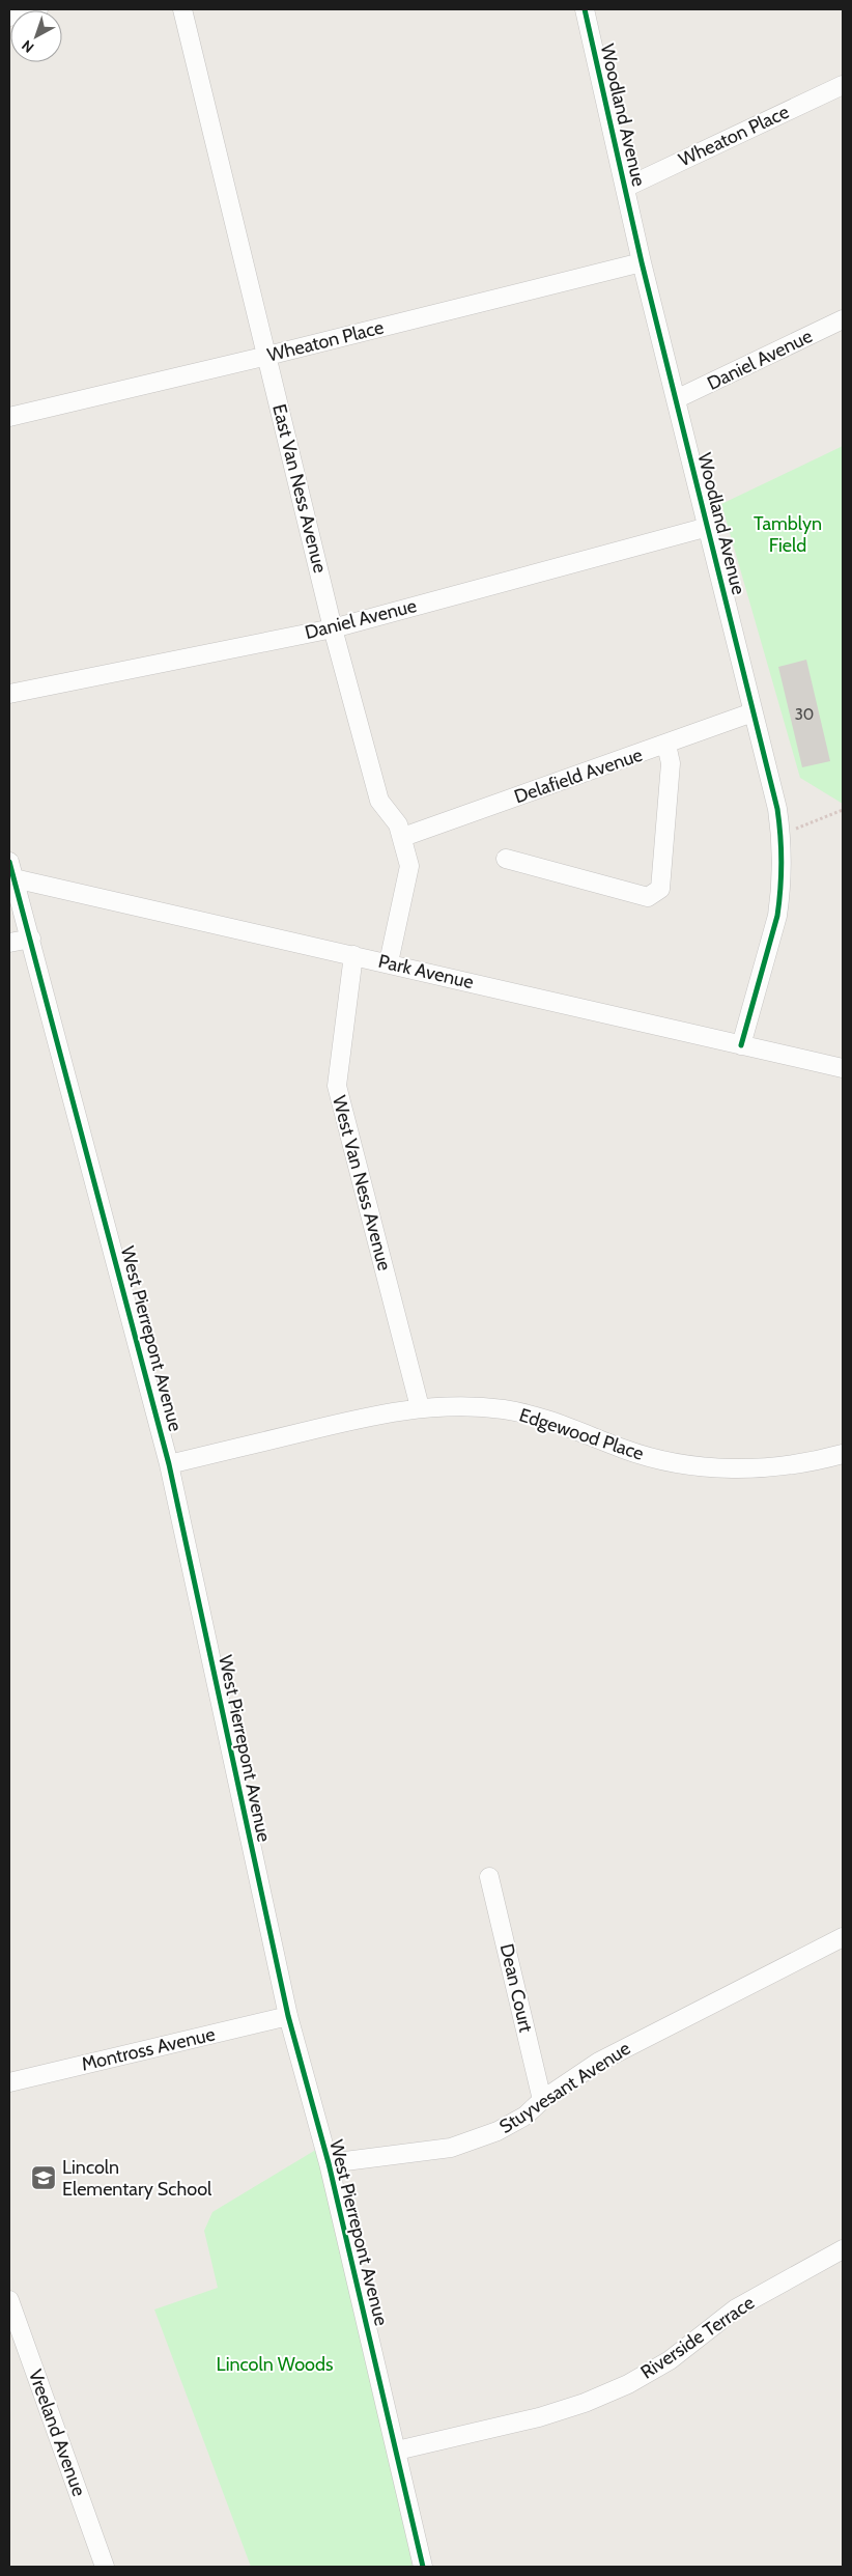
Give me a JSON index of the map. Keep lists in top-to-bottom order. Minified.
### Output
{"streets":{"street":["Woodland Avenue","Wheaton Place","Daniel Avenue","East Van Ness Avenue","Delafield Avenue","Park Avenue","West Van Ness Avenue","West Pierrepont Avenue","Edgewood Place","Dean Court","Montross Avenue","Stuyvesant Avenue","Riverside Terrace","Vreeland Avenue"]},"crossings":[["Woodland Avenue","Wheaton Place"],["Woodland Avenue","Daniel Avenue"],["Woodland Avenue","Delafield Avenue"],["Woodland Avenue","Park Avenue"],["Wheaton Place","East Van Ness Avenue"],["Daniel Avenue","East Van Ness Avenue"],["East Van Ness Avenue","Delafield Avenue"],["East Van Ness Avenue","Park Avenue"],["Park Avenue","West Van Ness Avenue"],["Park Avenue","West Pierrepont Avenue"],["West Van Ness Avenue","Edgewood Place"],["West Pierrepont Avenue","Edgewood Place"],["West Pierrepont Avenue","Montross Avenue"],["West Pierrepont Avenue","Stuyvesant Avenue"],["West Pierrepont Avenue","Riverside Terrace"],["Dean Court","Stuyvesant Avenue"]],"parks":["Tamblyn Field","Lincoln Woods"],"places":{"school or university":["Lincoln Elementary School"]},"house_numbers":["30"],"north":"bottom left"}
